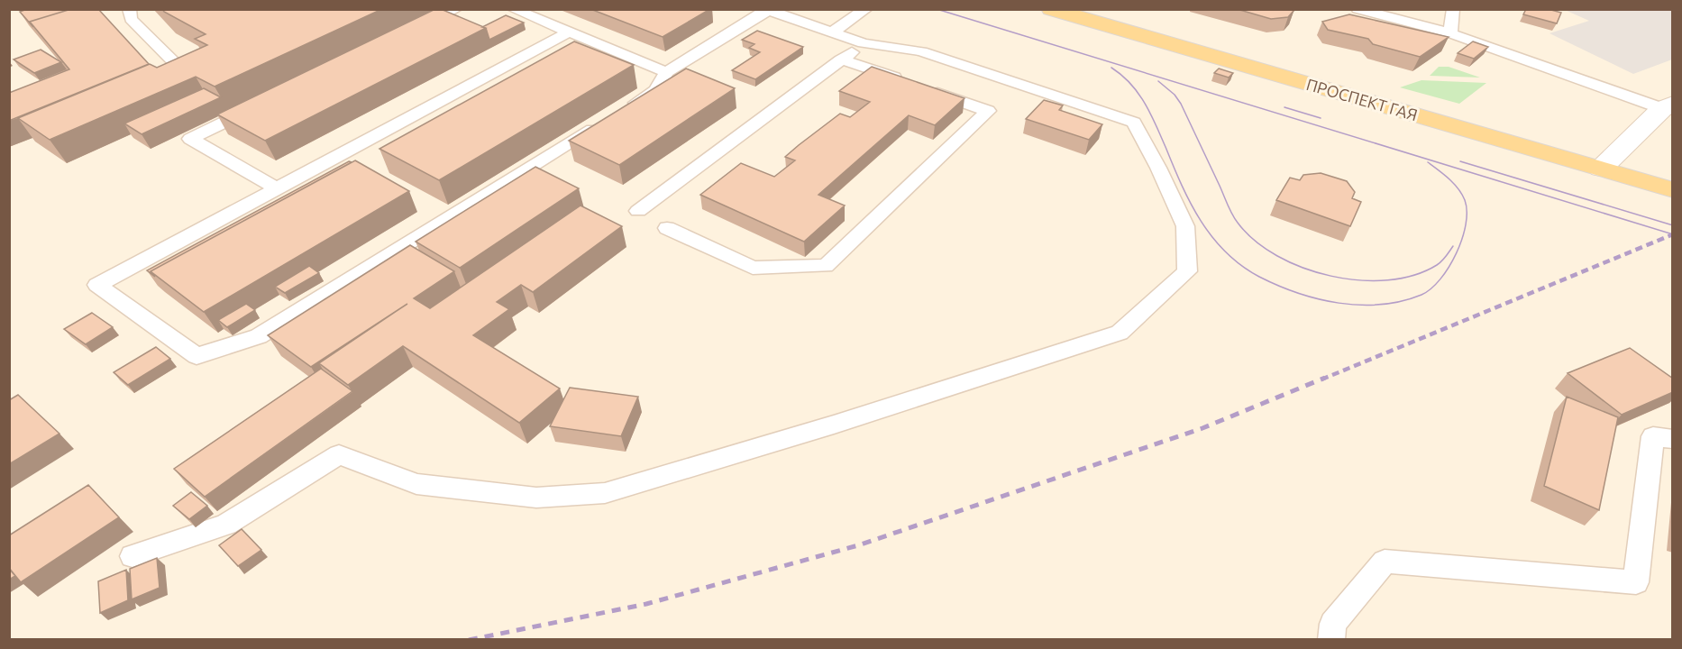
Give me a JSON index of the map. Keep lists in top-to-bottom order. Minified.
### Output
{"streets":{"main road":["ПРОСПЕКТ ГАЯ"]}}
